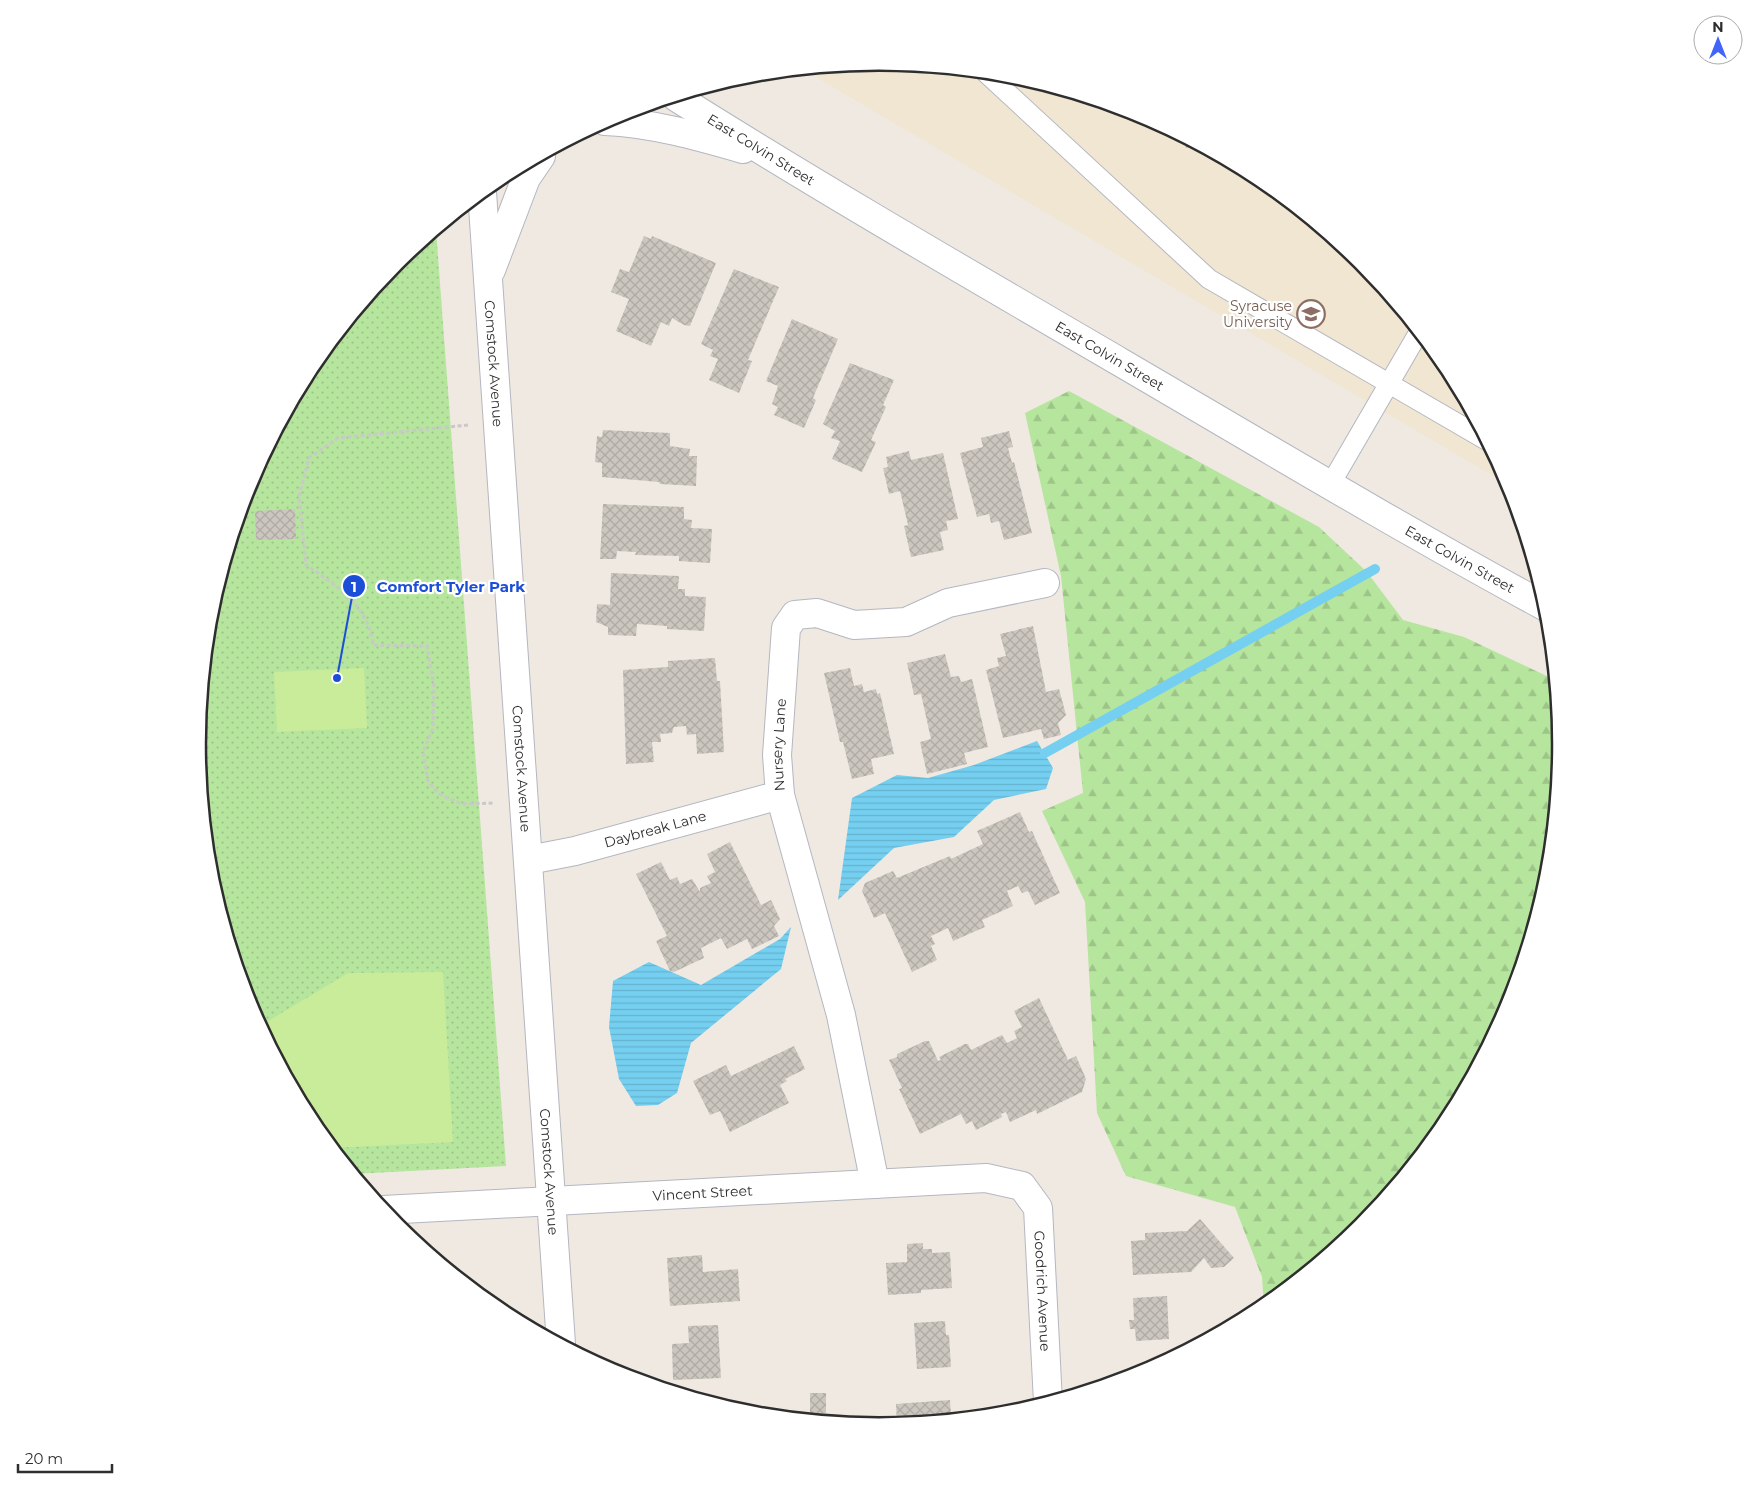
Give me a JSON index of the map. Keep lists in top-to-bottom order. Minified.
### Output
{"streets":{"street":["East Colvin Street","Comstock Avenue","Nursery Lane","Daybreak Lane","Vincent Street","Goodrich Avenue"]},"crossings":[["Comstock Avenue","Daybreak Lane"],["Comstock Avenue","Vincent Street"],["Nursery Lane","Daybreak Lane"],["Nursery Lane","Vincent Street"],["Vincent Street","Goodrich Avenue"]],"places":{"school or university":["Syracuse University"],"other":["Comfort Tyler Park"]},"scale_bar":"20 m","north":"top"}
